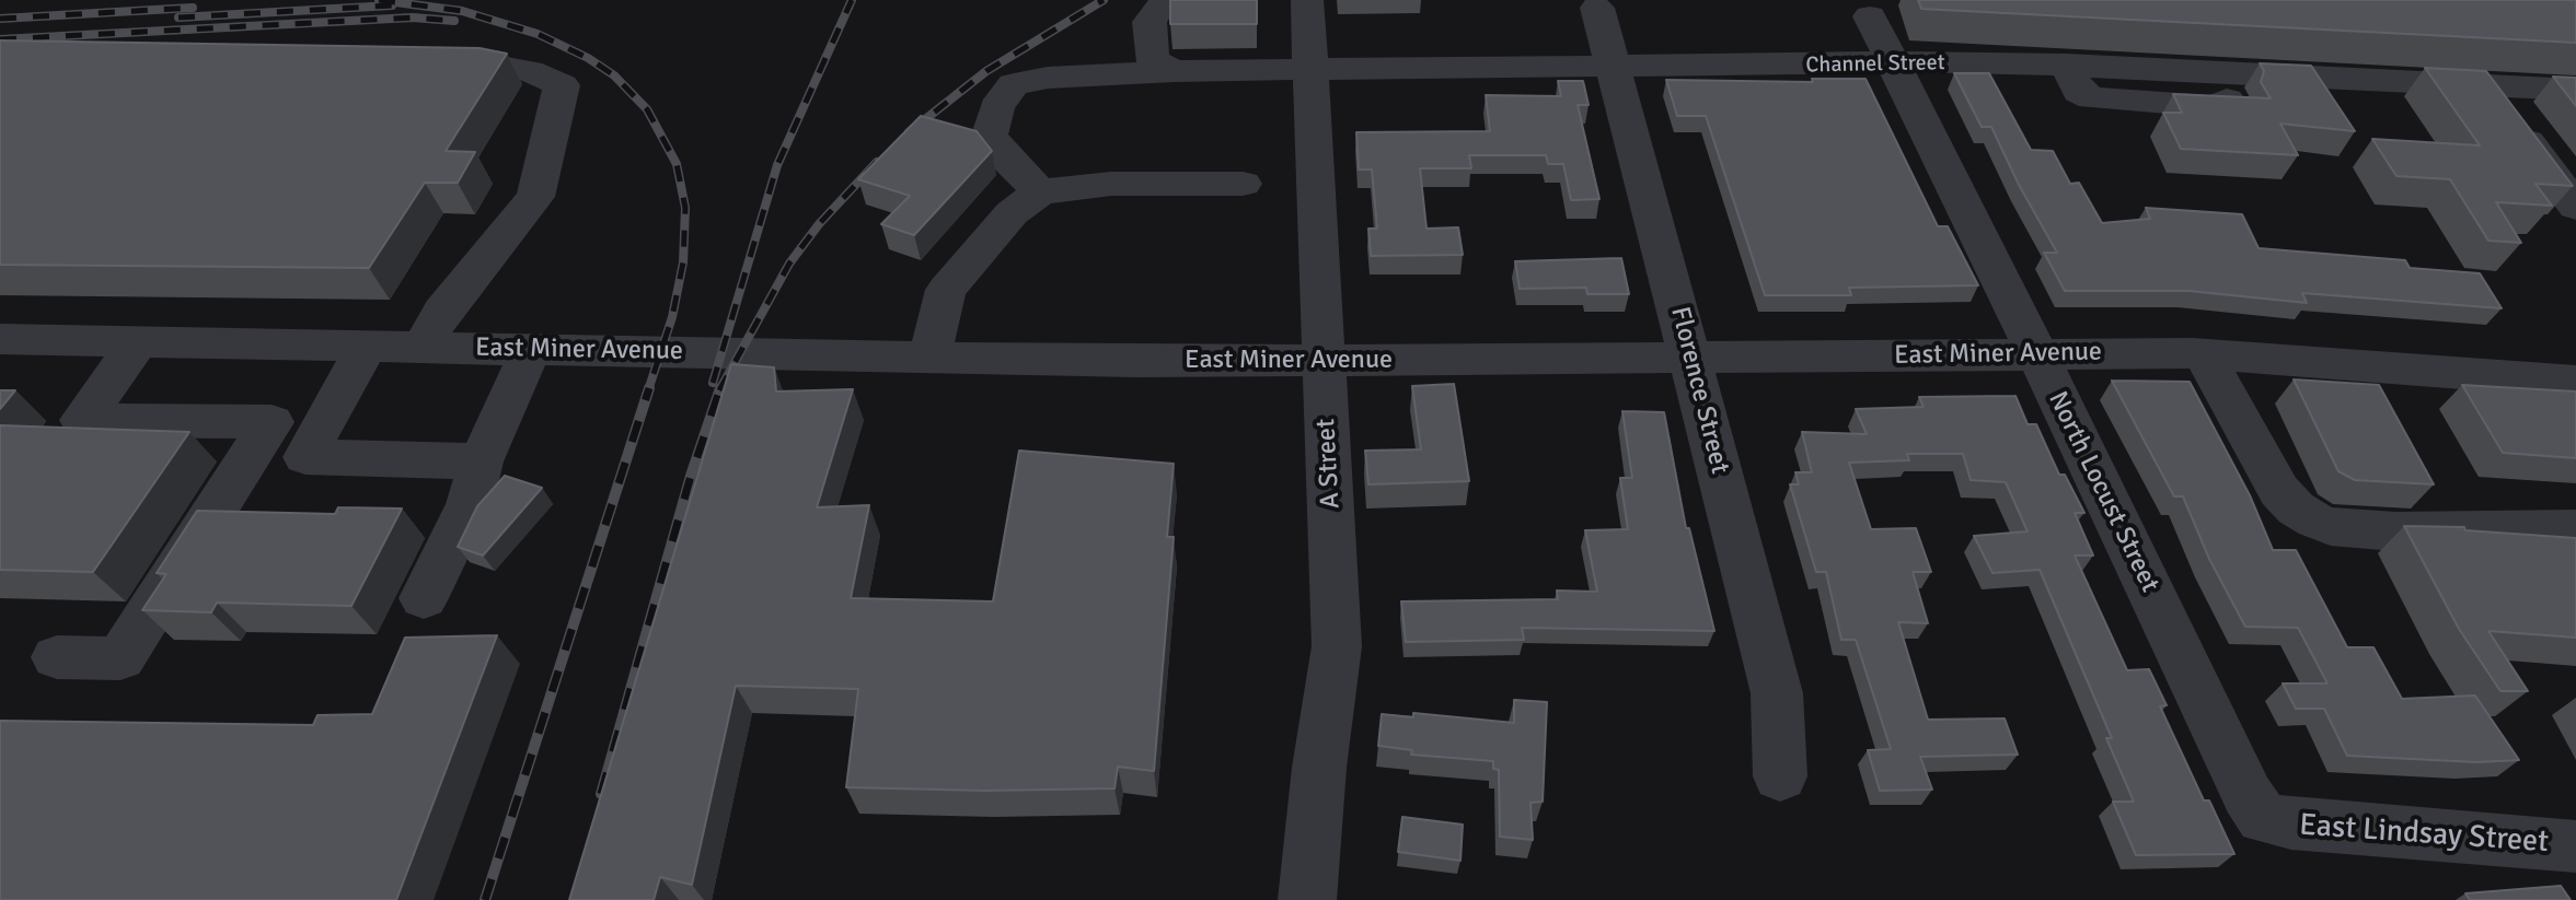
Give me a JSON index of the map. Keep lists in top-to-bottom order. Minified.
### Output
{"streets":{"street":["Channel Street","East Miner Avenue","Florence Street","A Street","North Locust Street","East Lindsay Street"]},"crossings":[["Channel Street","Florence Street"],["Channel Street","A Street"],["Channel Street","North Locust Street"],["East Miner Avenue","Florence Street"],["East Miner Avenue","A Street"],["East Miner Avenue","North Locust Street"],["North Locust Street","East Lindsay Street"]]}
